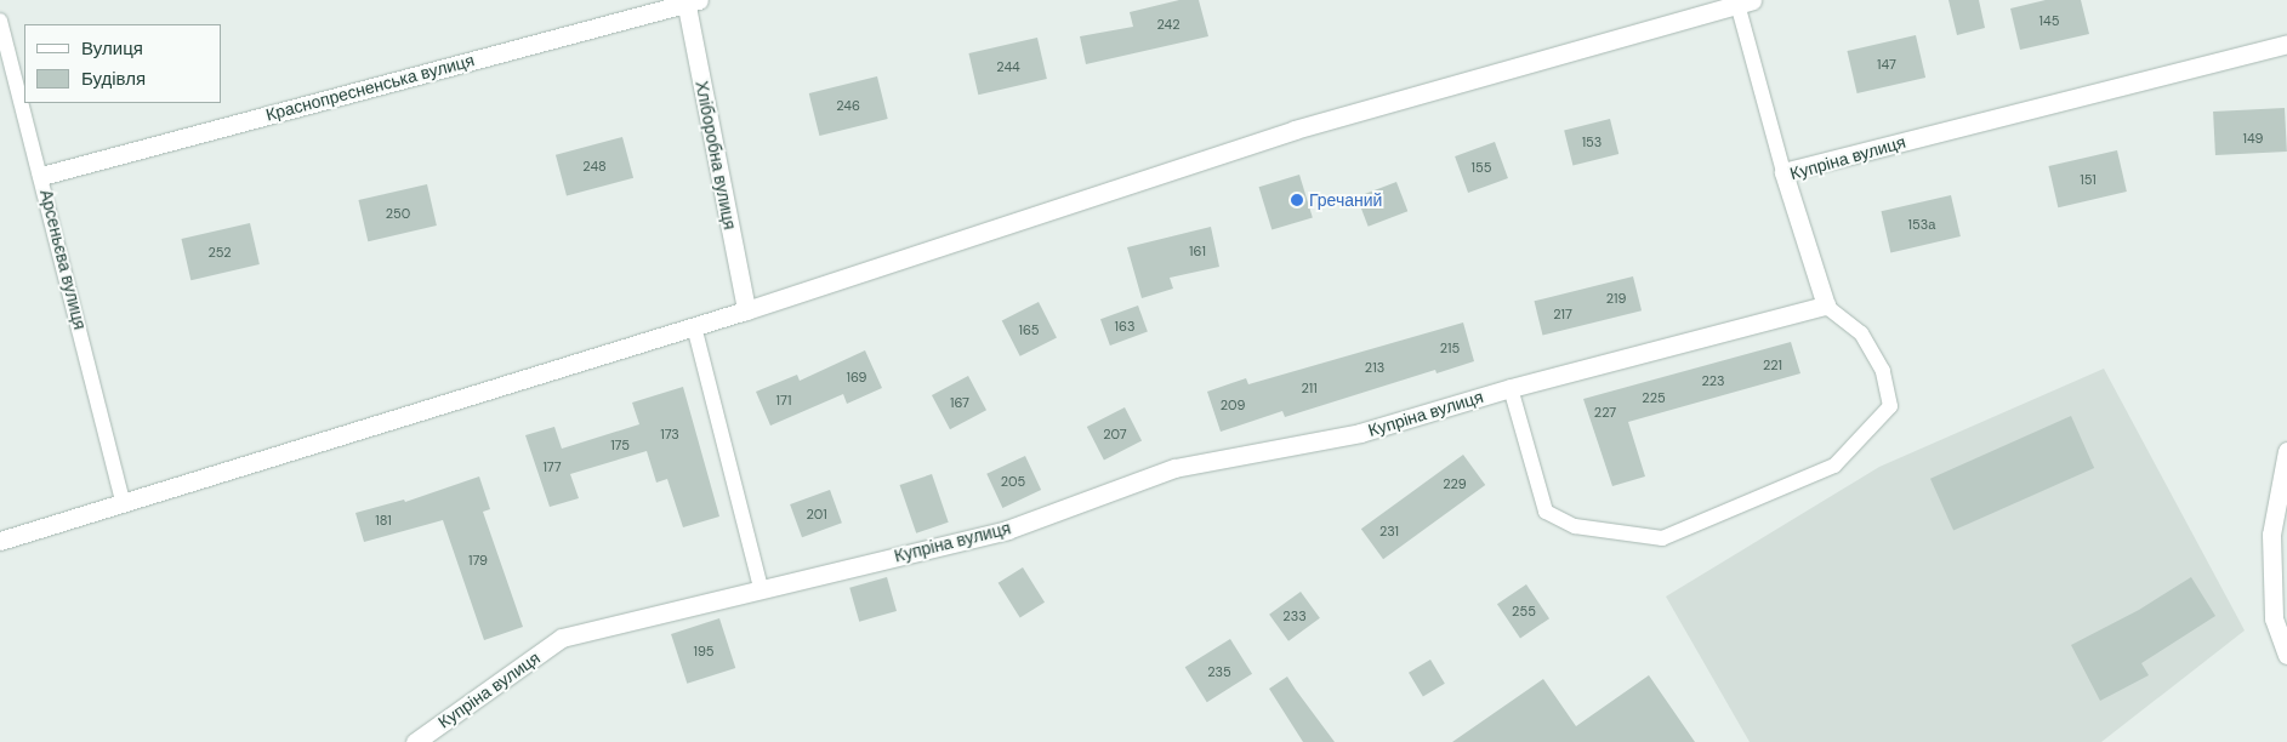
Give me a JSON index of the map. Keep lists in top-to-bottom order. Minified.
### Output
{"streets":{"street":["Краснопресненська вулиця","Хліборобна вулиця","Купріна вулиця"],"lane":["Арсеньєва вулиця"]},"crossings":[["Краснопресненська вулиця","Хліборобна вулиця"],["Краснопресненська вулиця","Арсеньєва вулиця"]],"places":["Гречаний"],"house_numbers":["145","242","147","244","246","149","153","248","155","151","250","153а","161","252","219","217","163","165","215","221","213","169","223","211","225","171","167","209","227","173","207","175","177","205","229","201","181","231","179","255","233","195","235"],"legend":["Вулиця","Будівля"]}
